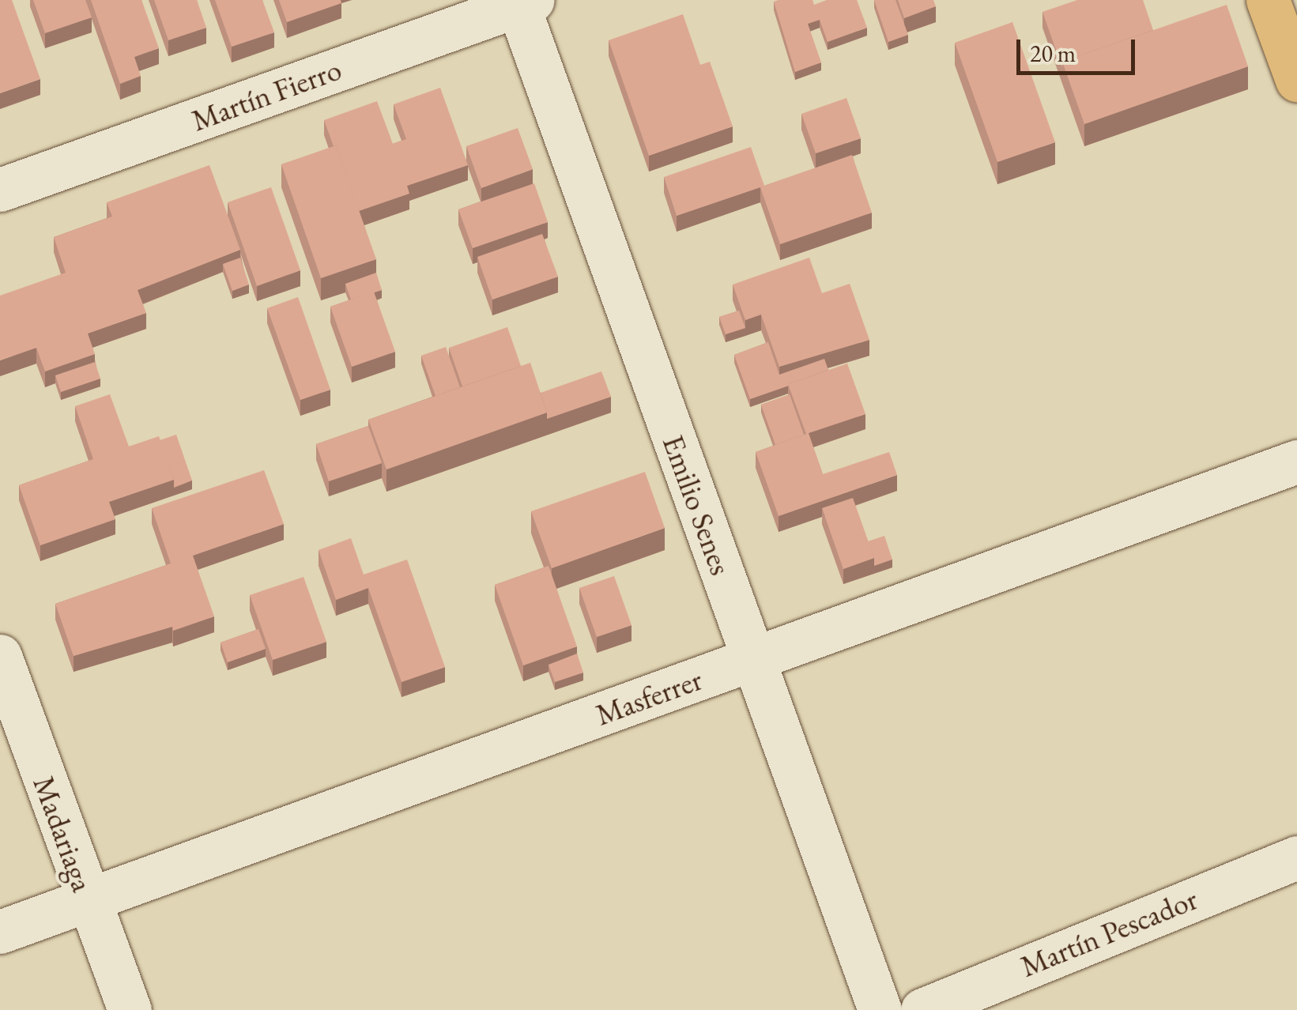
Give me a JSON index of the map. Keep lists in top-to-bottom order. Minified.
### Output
{"streets":{"street":["Martín Fierro","Emilio Senes","Masferrer","Madariaga","Martín Pescador"]},"crossings":[["Martín Fierro","Emilio Senes"],["Emilio Senes","Masferrer"],["Masferrer","Madariaga"]],"scale_bar":"20 m"}
